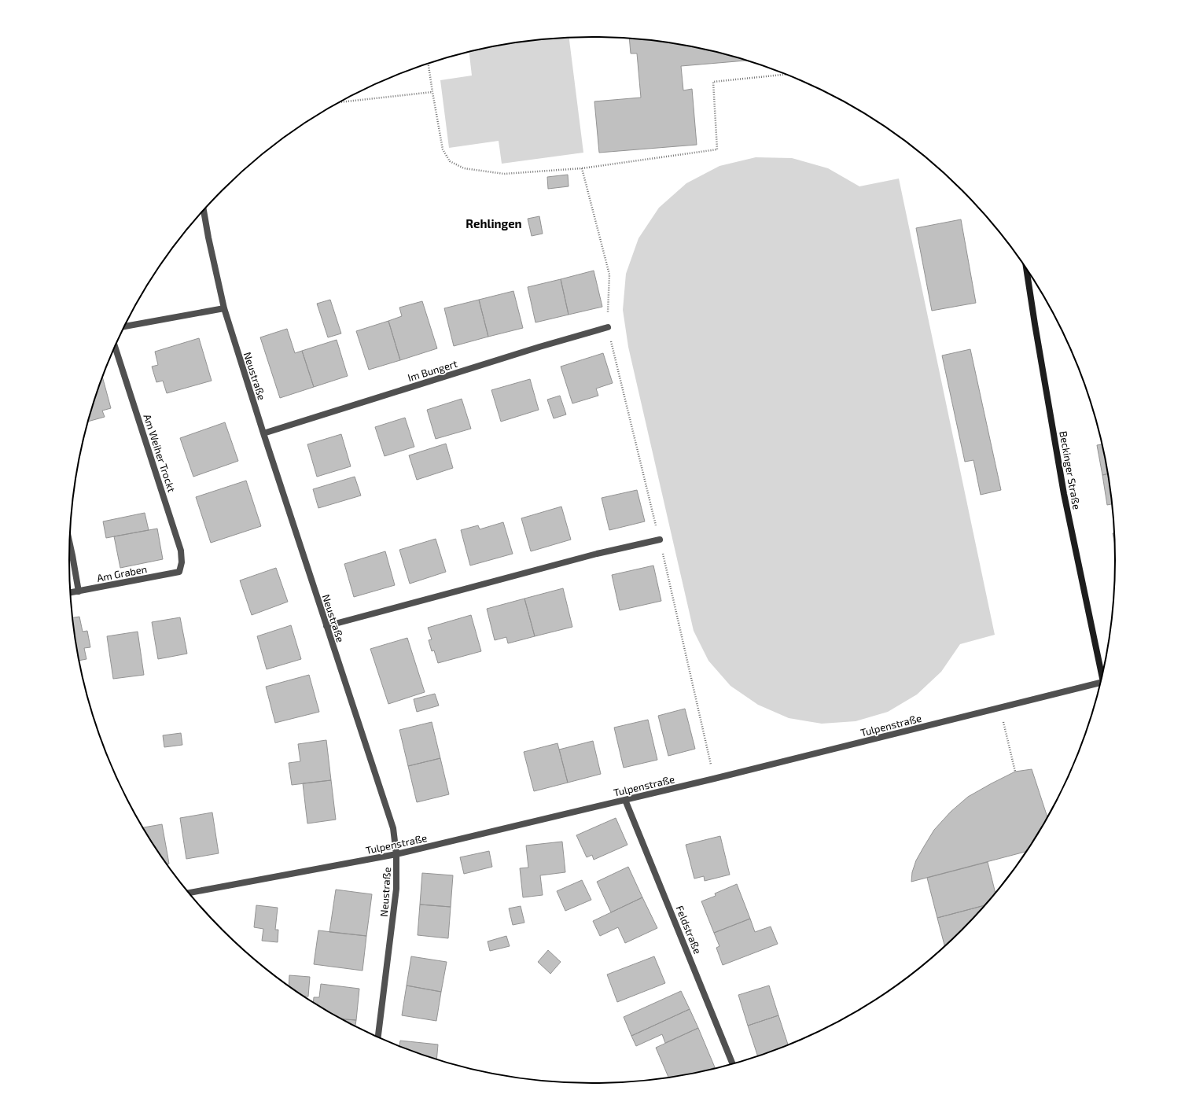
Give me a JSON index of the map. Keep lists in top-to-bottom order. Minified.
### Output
{"streets":{"main road":["Beckinger Straße"],"street":["Im Bungert","Neustraße","Am Weiher Trockt","Am Graben","Tulpenstraße","Feldstraße"]},"crossings":[["Im Bungert","Neustraße"],["Neustraße","Tulpenstraße"],["Am Weiher Trockt","Am Graben"],["Tulpenstraße","Feldstraße"]],"districts":["Rehlingen"]}
